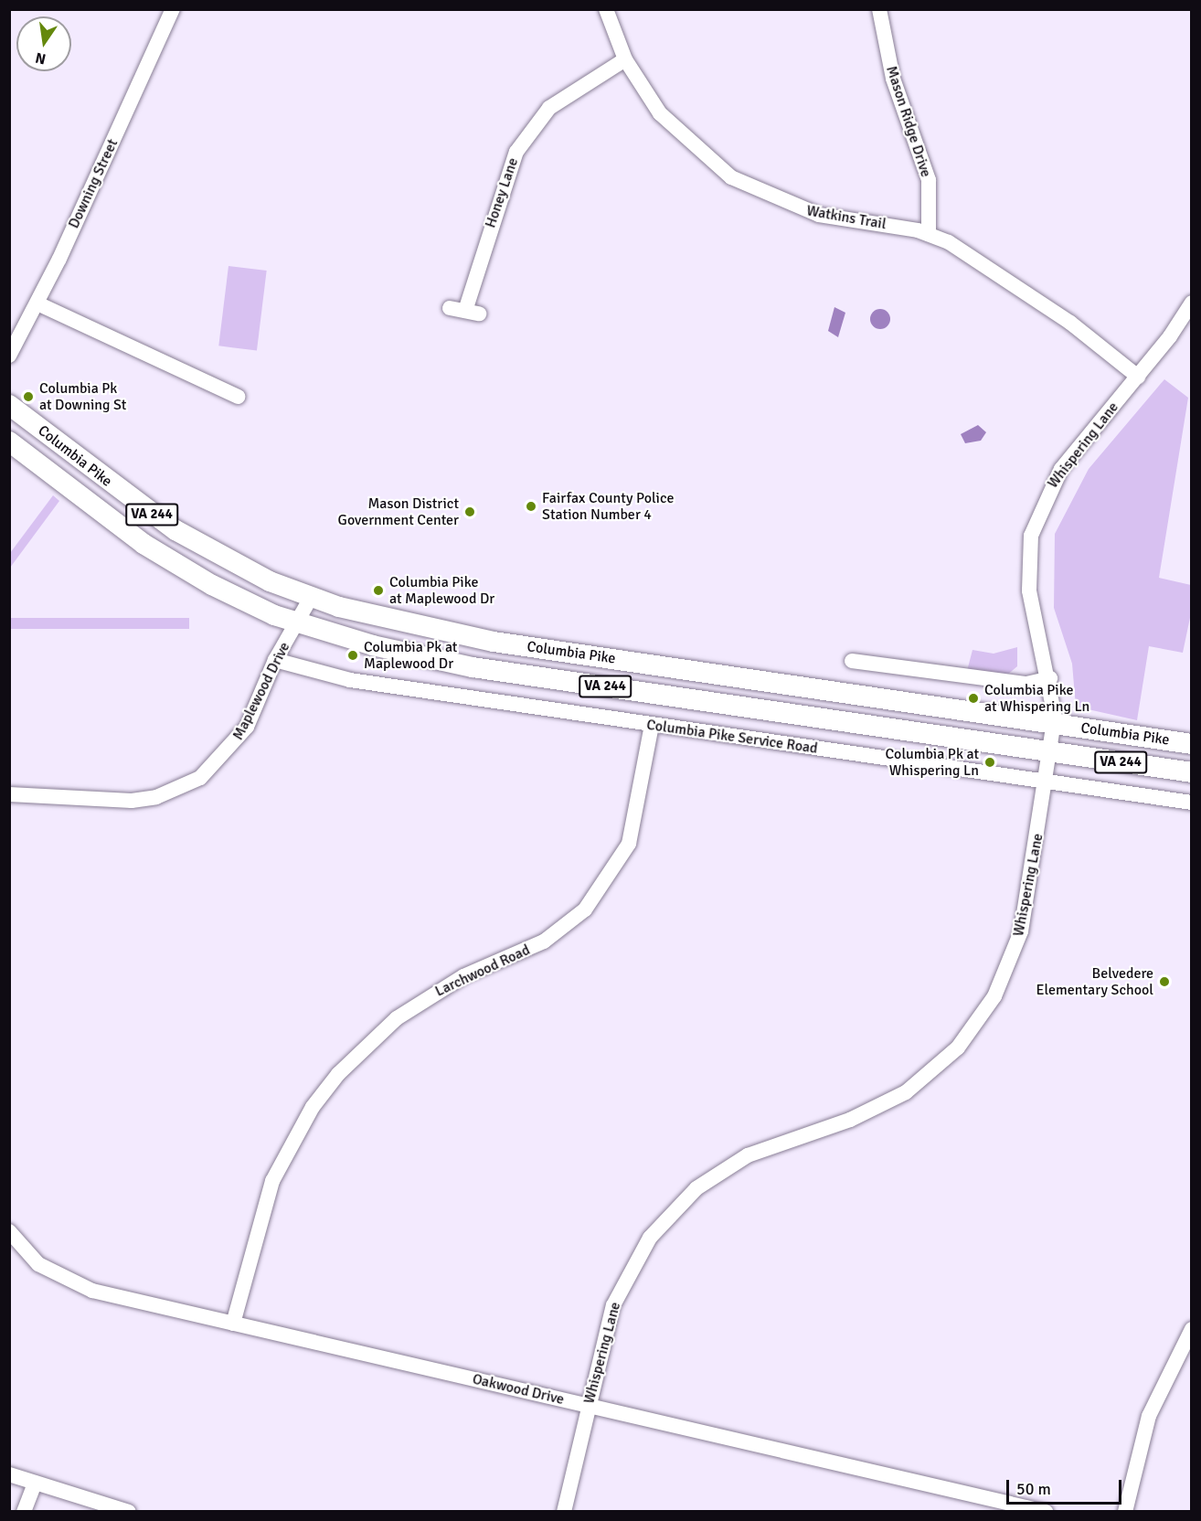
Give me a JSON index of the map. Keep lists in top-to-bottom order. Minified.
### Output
{"streets":{"main road":["Columbia Pike","VA 244"],"street":["Mason Ridge Drive","Downing Street","Honey Lane","Watkins Trail","Whispering Lane","Maplewood Drive","Columbia Pike Service Road","Larchwood Road","Oakwood Drive"]},"crossings":[["Mason Ridge Drive","Watkins Trail"],["Honey Lane","Watkins Trail"],["Watkins Trail","Whispering Lane"],["Whispering Lane","Columbia Pike"],["Whispering Lane","Columbia Pike Service Road"],["Whispering Lane","Oakwood Drive"],["Columbia Pike","Maplewood Drive"],["Maplewood Drive","Columbia Pike Service Road"],["Columbia Pike Service Road","Larchwood Road"],["Larchwood Road","Oakwood Drive"]],"places":["Columbia Pk at Downing St","Fairfax County Police Station Number 4","Mason District Government Center","Columbia Pike at Maplewood Dr","Columbia Pk at Maplewood Dr","Columbia Pike at Whispering Ln","Columbia Pk at Whispering Ln","Belvedere Elementary School"],"scale_bar":"50 m","north":"bottom"}
